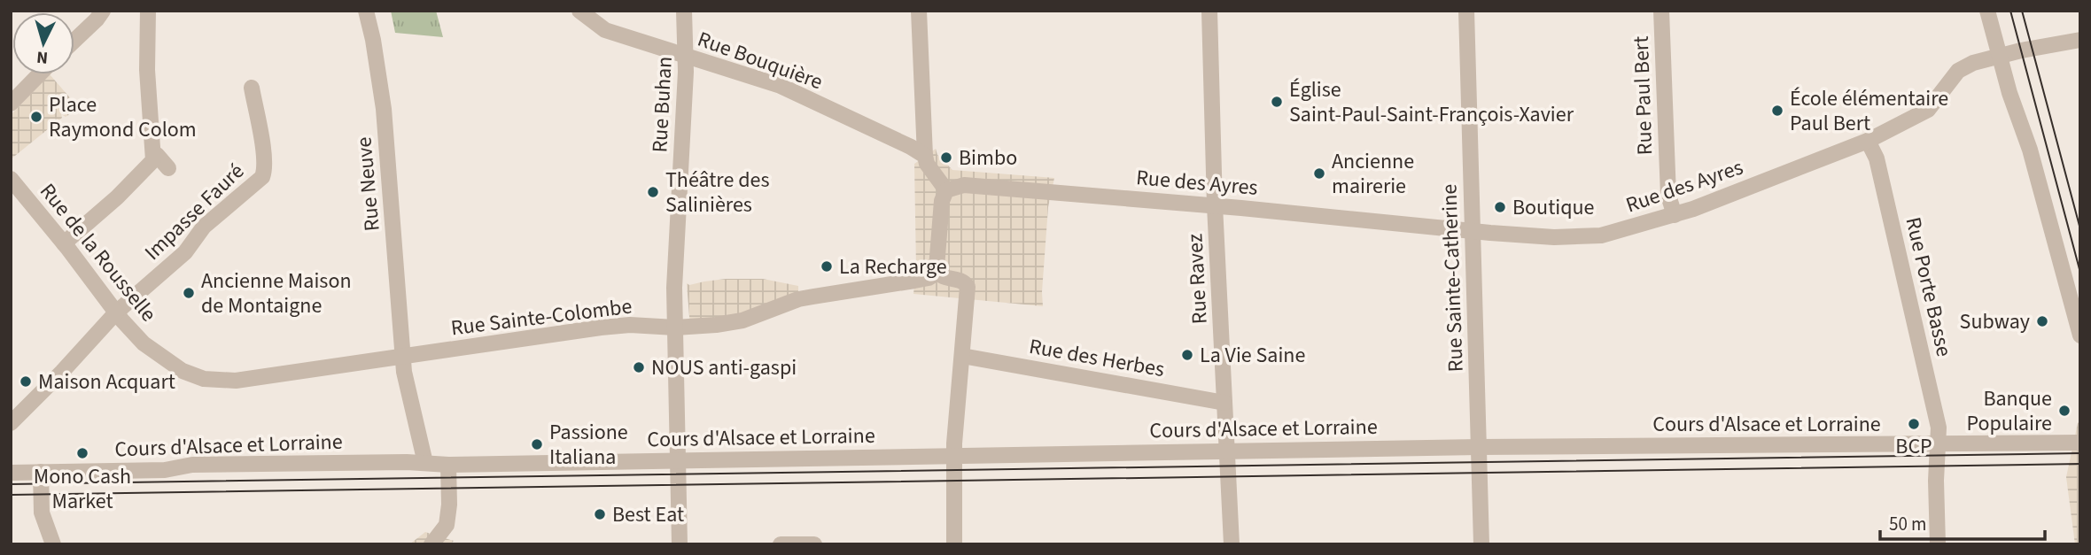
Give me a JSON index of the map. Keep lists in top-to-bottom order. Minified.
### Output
{"streets":{"street":["Rue Bouquière","Rue Paul Bert","Rue Buhan","Rue des Ayres","Rue Neuve","Impasse Fauré","Rue de la Rousselle","Rue Sainte-Catherine","Rue Ravez","Rue Porte Basse","Rue Sainte-Colombe","Rue des Herbes","Cours d'Alsace et Lorraine"]},"crossings":[["Rue Bouquière","Rue Buhan"],["Rue Paul Bert","Rue des Ayres"],["Rue Buhan","Rue Sainte-Colombe"],["Rue Buhan","Cours d'Alsace et Lorraine"],["Rue des Ayres","Rue Sainte-Catherine"],["Rue des Ayres","Rue Ravez"],["Rue des Ayres","Rue Porte Basse"],["Rue Neuve","Rue de la Rousselle"],["Rue Neuve","Rue Sainte-Colombe"],["Rue Neuve","Cours d'Alsace et Lorraine"],["Impasse Fauré","Rue de la Rousselle"],["Rue de la Rousselle","Rue Sainte-Colombe"],["Rue Sainte-Catherine","Cours d'Alsace et Lorraine"],["Rue Ravez","Rue des Herbes"],["Rue Ravez","Cours d'Alsace et Lorraine"],["Rue Porte Basse","Cours d'Alsace et Lorraine"]],"places":["Église Saint-Paul-Saint-François-Xavier","École élémentaire Paul Bert","Place Raymond Colom","Bimbo","Ancienne mairerie","Théâtre des Salinières","Boutique","La Recharge","Ancienne Maison de Montaigne","Subway","La Vie Saine","NOUS anti-gaspi","Maison Acquart","Banque Populaire","BCP","Passione Italiana","Mono Cash Market","Best Eat"],"scale_bar":"50 m","north":"bottom"}
